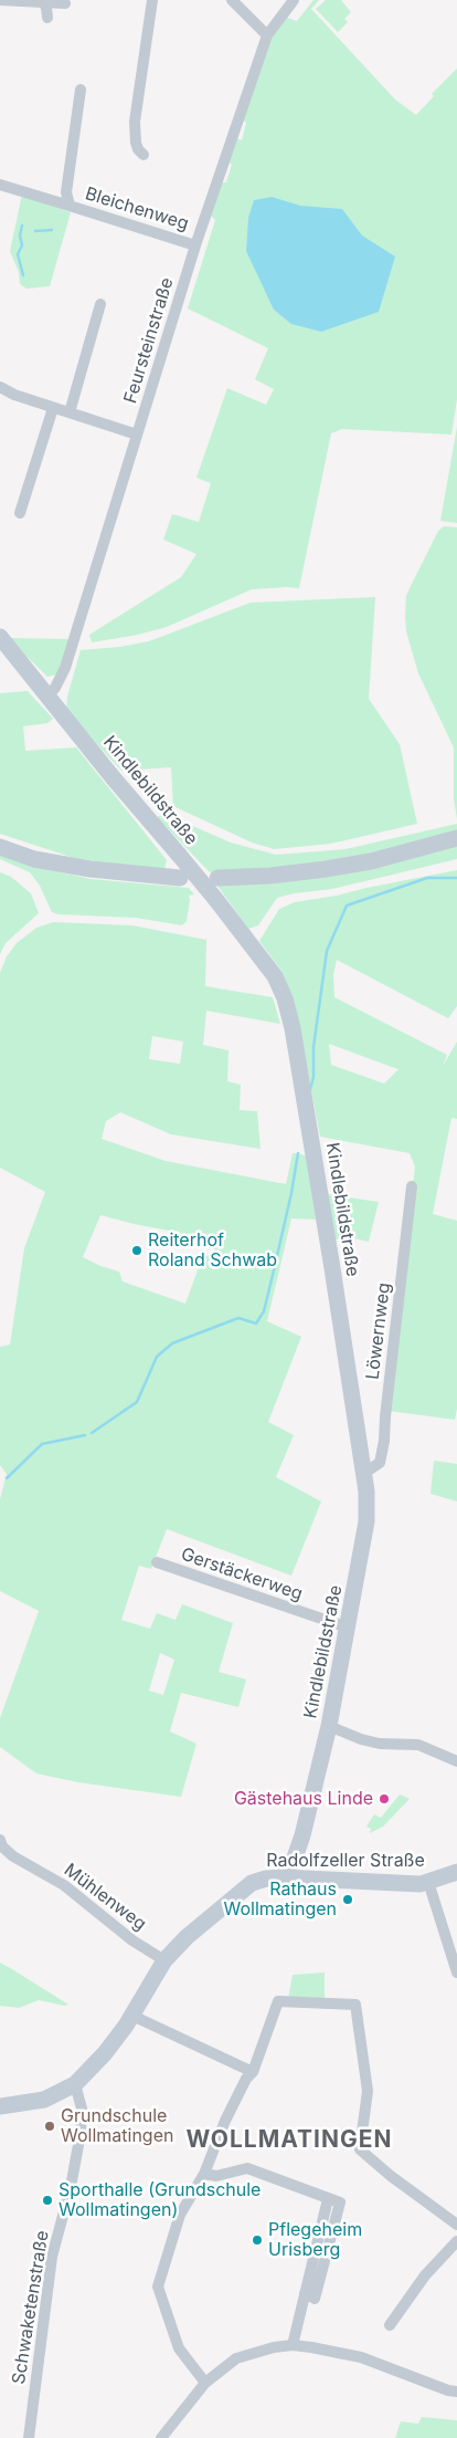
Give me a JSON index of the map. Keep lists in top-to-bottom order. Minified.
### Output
{"streets":{"main road":["Kindlebildstraße","Radolfzeller Straße"],"street":["Bleichenweg","Feursteinstraße","Löwernweg","Gerstäckerweg","Mühlenweg","Schwaketenstraße"]},"crossings":[["Bleichenweg","Feursteinstraße"],["Feursteinstraße","Kindlebildstraße"],["Kindlebildstraße","Löwernweg"],["Kindlebildstraße","Gerstäckerweg"],["Kindlebildstraße","Radolfzeller Straße"],["Radolfzeller Straße","Mühlenweg"],["Radolfzeller Straße","Schwaketenstraße"]],"districts":["WOLLMATINGEN"],"places":["Reiterhof Roland Schwab","Gästehaus Linde","Rathaus Wollmatingen","Grundschule Wollmatingen","Sporthalle (Grundschule Wollmatingen)","Pflegeheim Urisberg"]}
